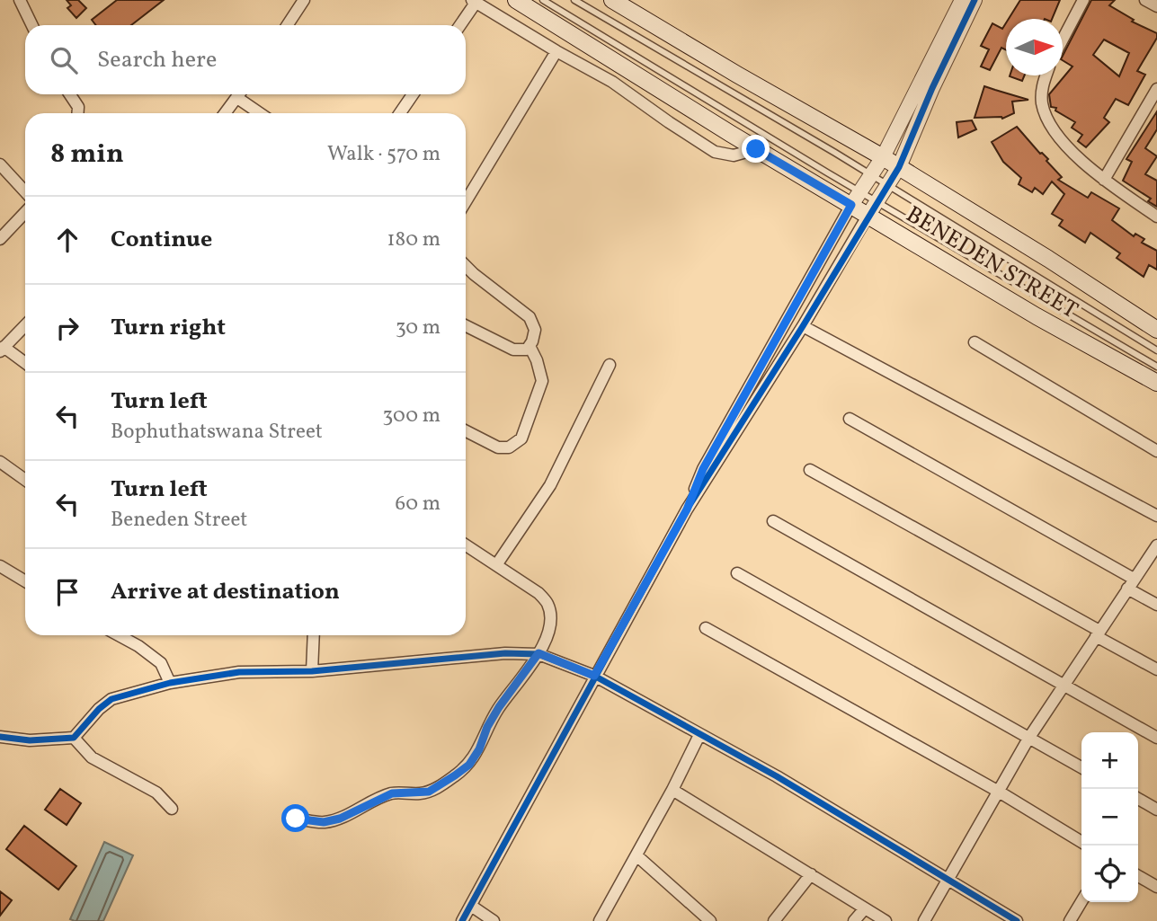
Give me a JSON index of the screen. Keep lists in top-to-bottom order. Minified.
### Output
{"streets":{"main road":["BENEDEN STREET"]},"north":"right","page":{"search":"Search here","heading":["8 min","Walk · 570 m"],"list":[["Continue","180 m"],["Turn right","30 m"],["Turn left","Bophuthatswana Street","300 m"],["Turn left","Beneden Street","60 m"],"Arrive at destination"],"map_buttons":["+","−"]}}
